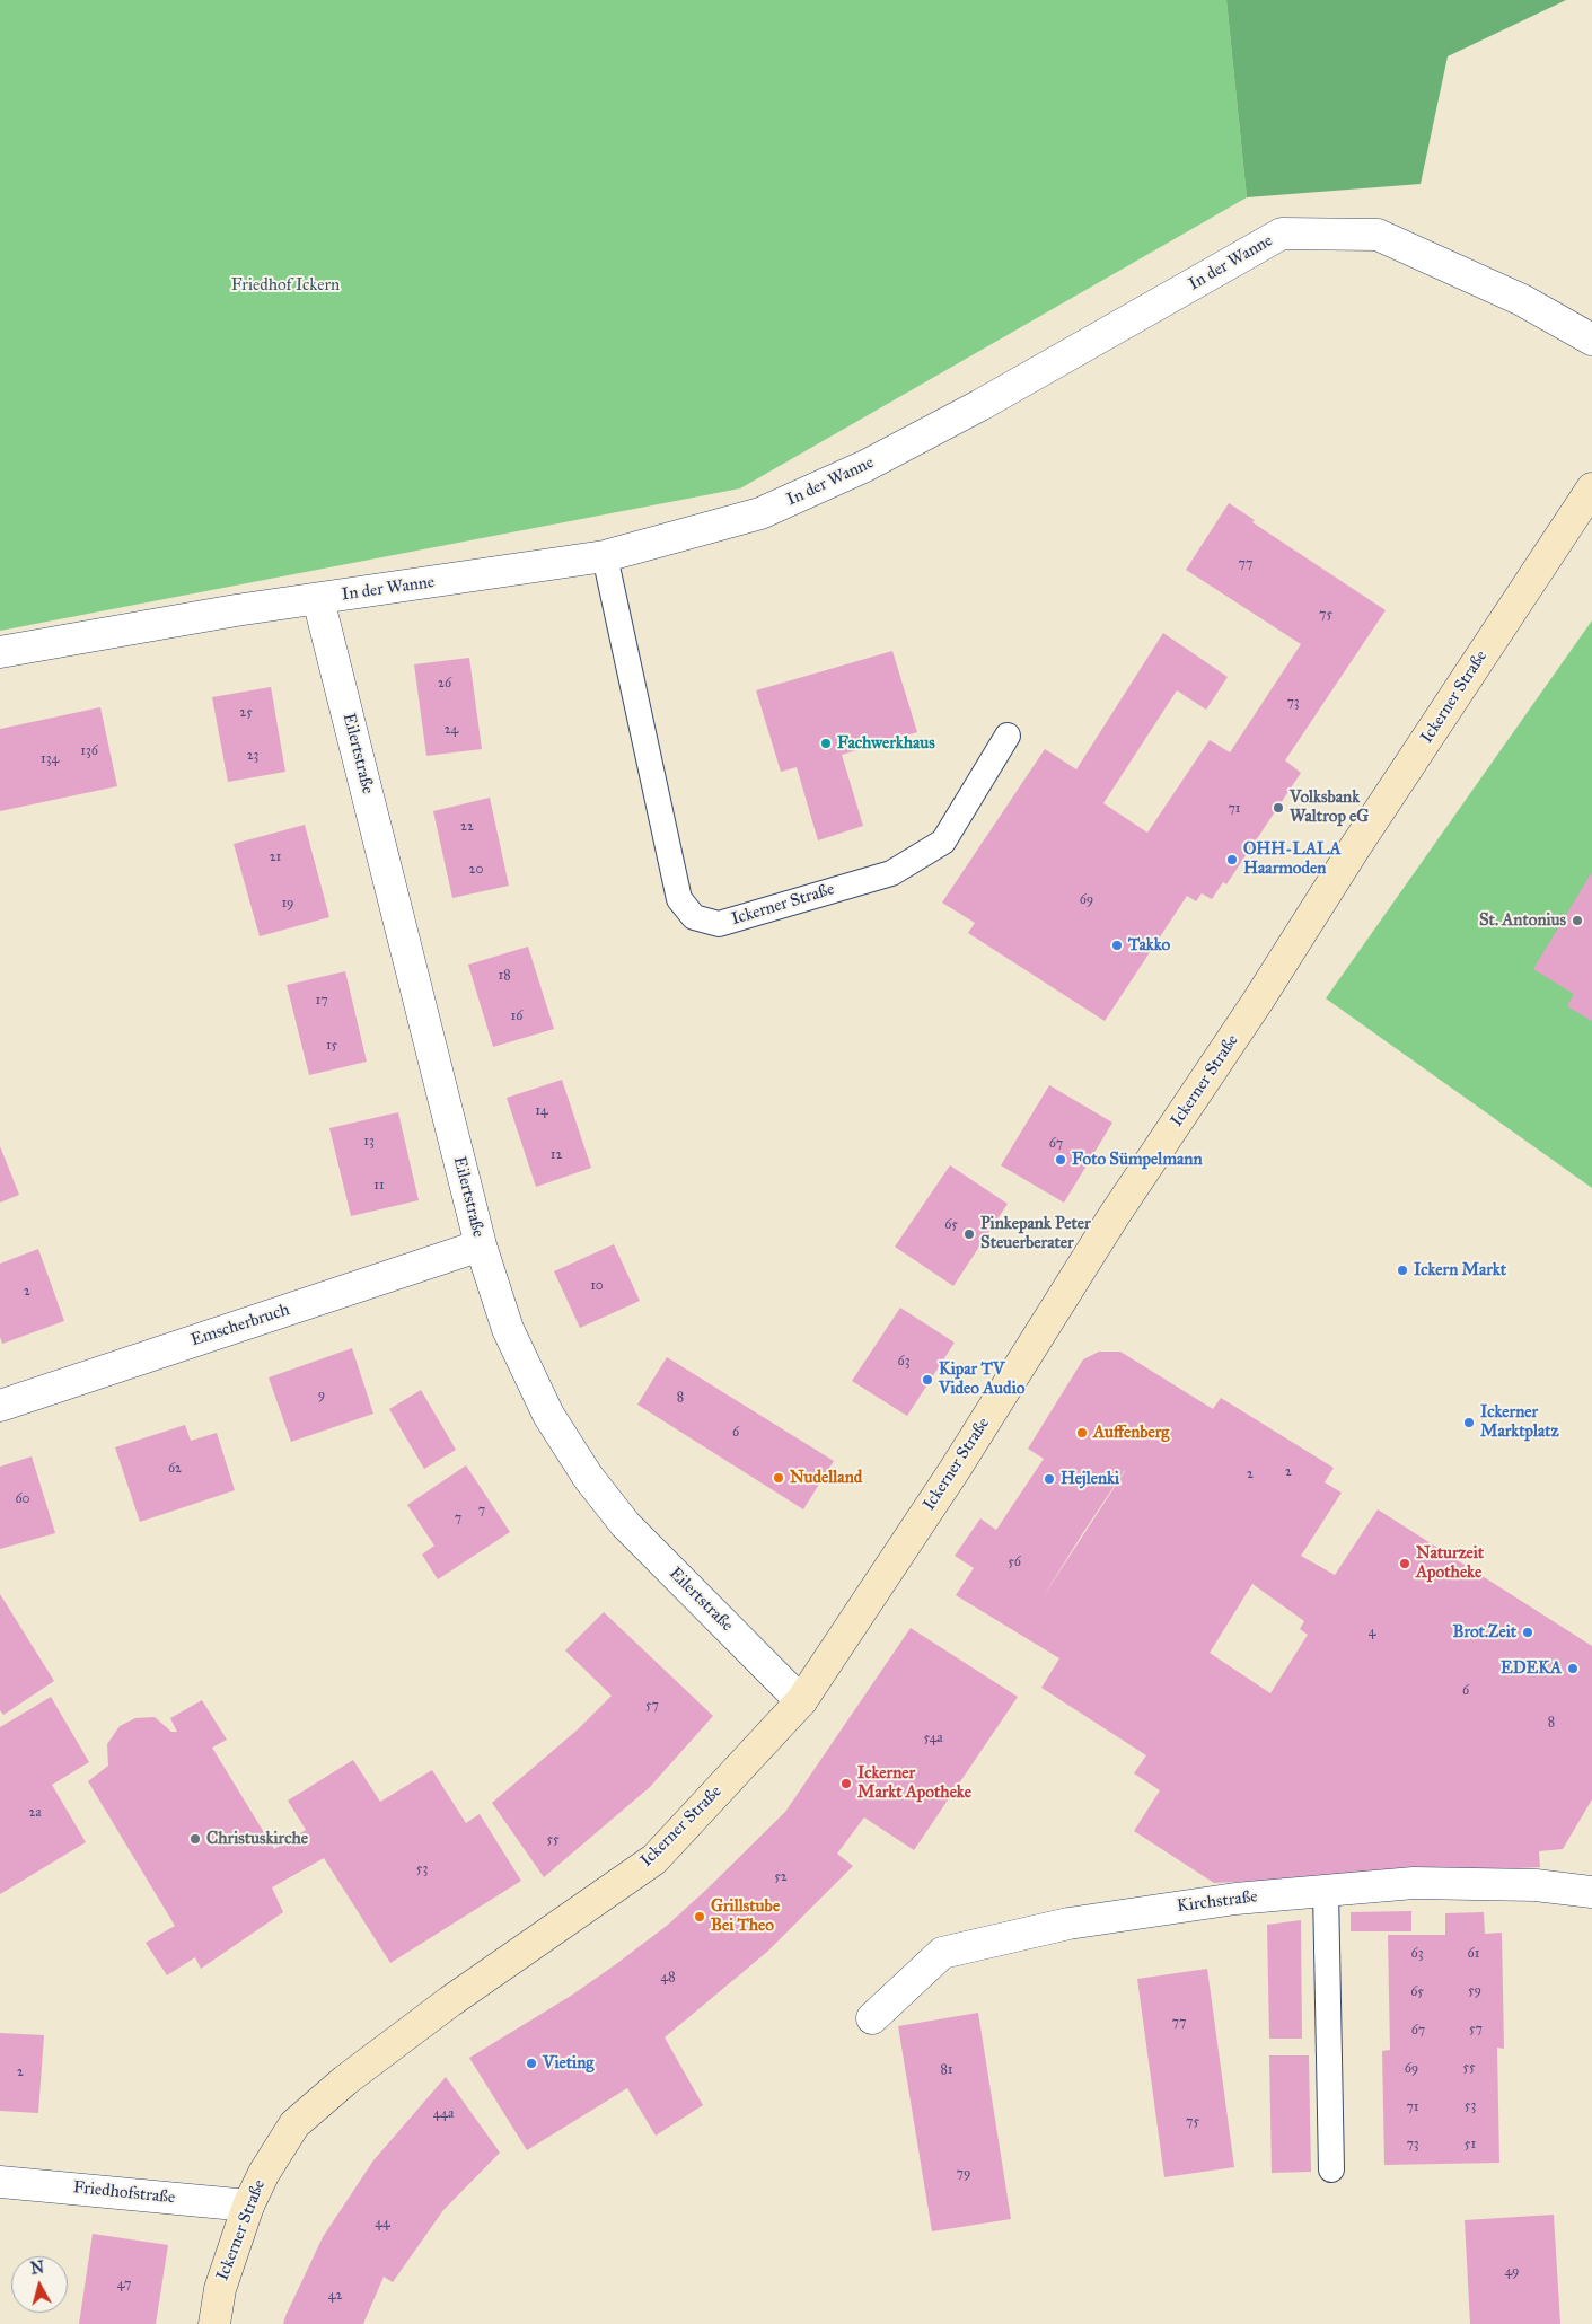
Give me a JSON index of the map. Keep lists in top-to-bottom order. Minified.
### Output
{"streets":{"main road":["Ickerner Straße"],"street":["In der Wanne","Eilertstraße","Emscherbruch","Kirchstraße","Friedhofstraße"]},"crossings":[["In der Wanne","Ickerner Straße"],["In der Wanne","Eilertstraße"],["Ickerner Straße","Eilertstraße"],["Ickerner Straße","Friedhofstraße"],["Eilertstraße","Emscherbruch"]],"parks":["Friedhof Ickern"],"places":["Fachwerkhaus","Volksbank Waltrop eG","OHH-LALA Haarmoden","St. Antonius","Takko","Foto Sümpelmann","Pinkepank Peter Steuerberater","Ickern Markt","Kipar TV Video Audio","Ickerner Marktplatz","Auffenberg","Nudelland","Hejlenki","Naturzeit Apotheke","Brot.Zeit","EDEKA","Ickerner Markt Apotheke","Christuskirche","Grillstube Bei Theo","Vieting"],"house_numbers":["77","75","26","73","25","24","136","23","134","71","22","21","20","69","19","18","17","16","15","14","13","67","12","11","65","10","2","63","9","8","6","62","2","2","60","7","7","56","4","6","57","8","54a","2a","55","53","52","63","61","48","59","65","77","57","67","55","69","81","2","53","71","44a","75","73","51","79","44","49","47","42"],"north":"top"}
